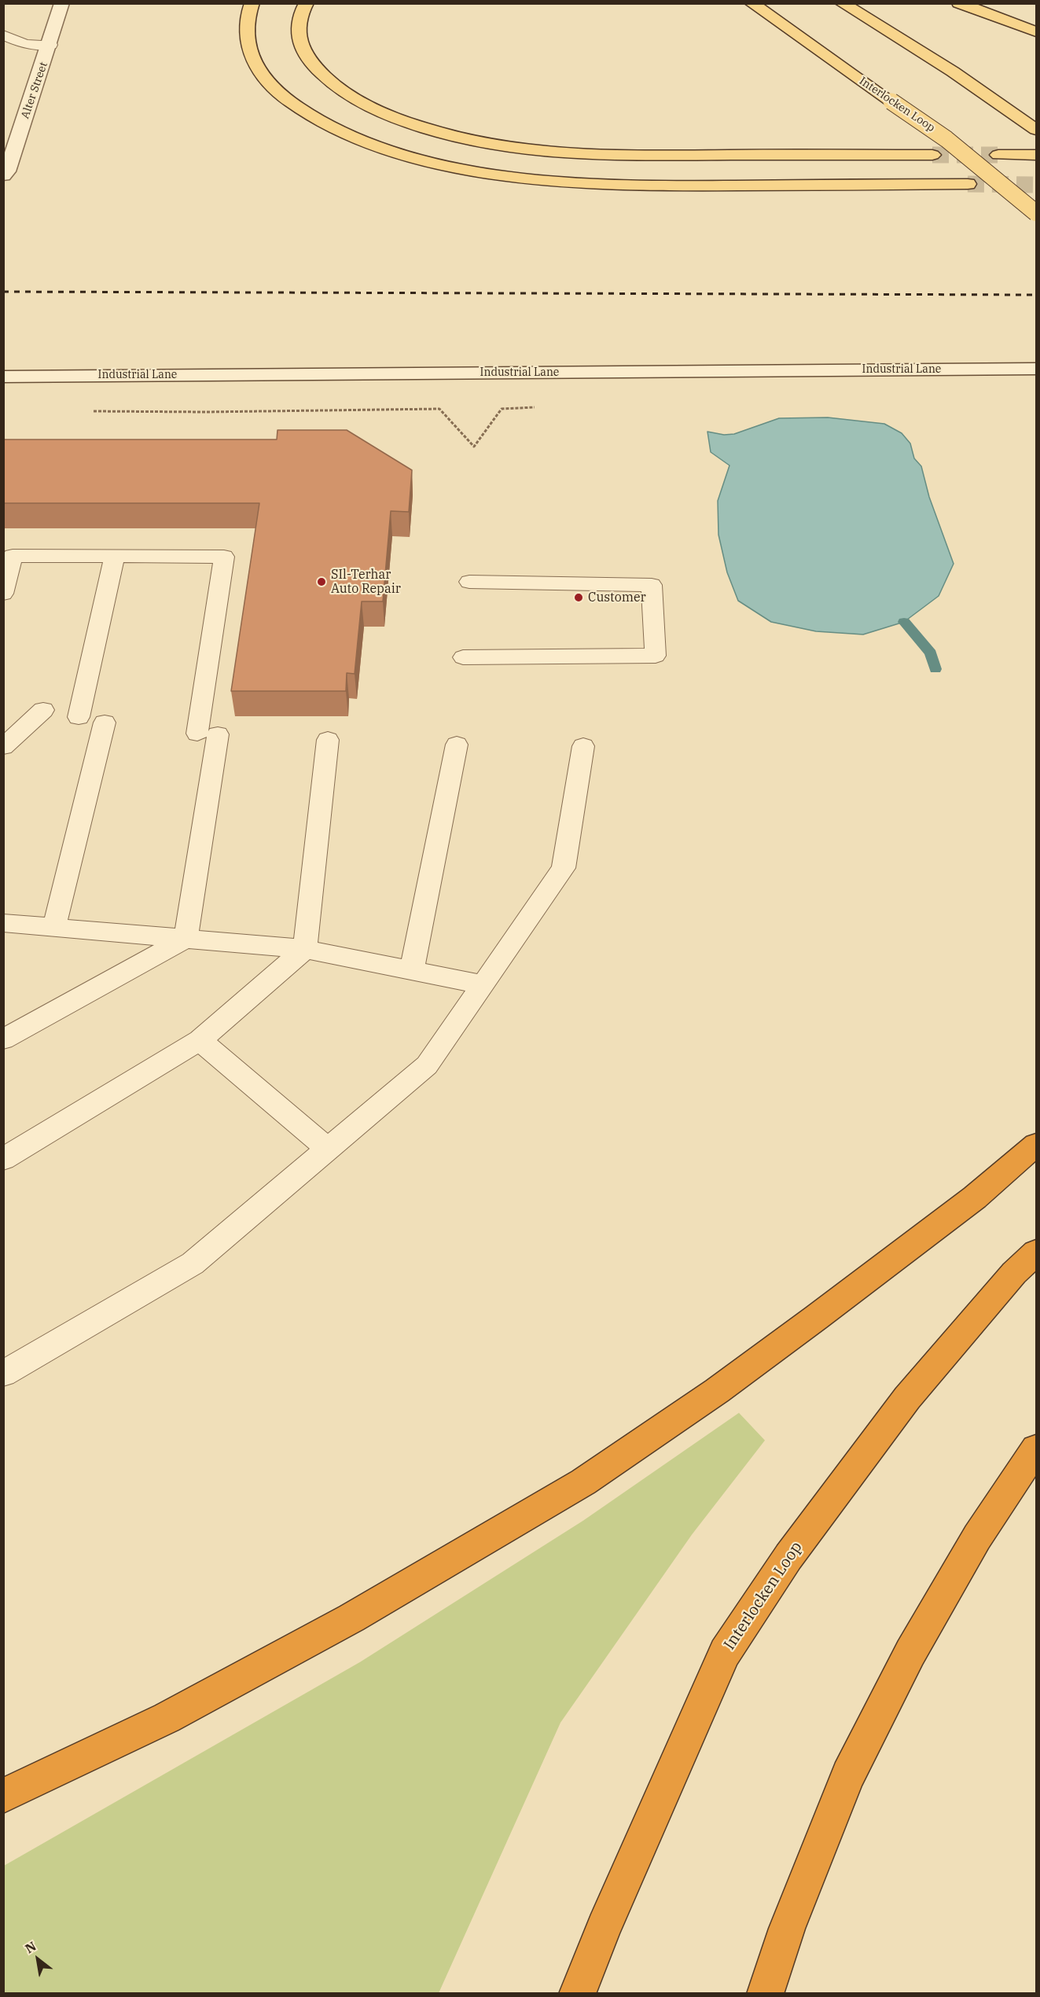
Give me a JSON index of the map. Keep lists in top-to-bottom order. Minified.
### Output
{"streets":{"highway":["Interlocken Loop"],"street":["Alter Street","Industrial Lane"]},"places":["SIl-Terhar Auto Repair","Customer"],"north":"top left"}
